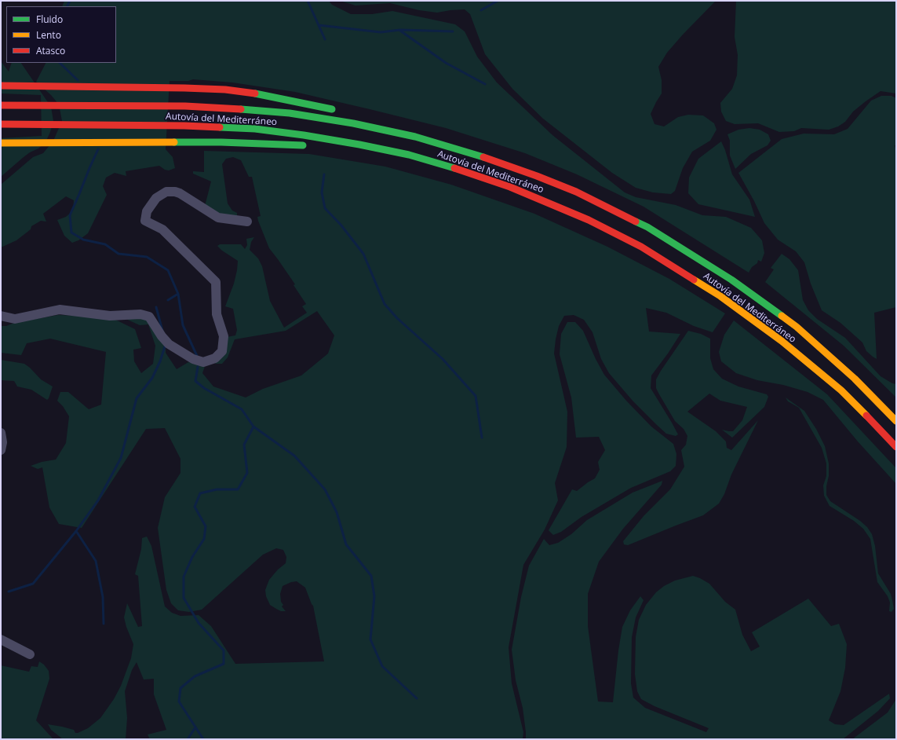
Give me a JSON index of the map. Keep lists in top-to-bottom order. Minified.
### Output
{"streets":{"highway":["Autovía del Mediterráneo"]},"legend":["Fluido","Lento","Atasco"]}
